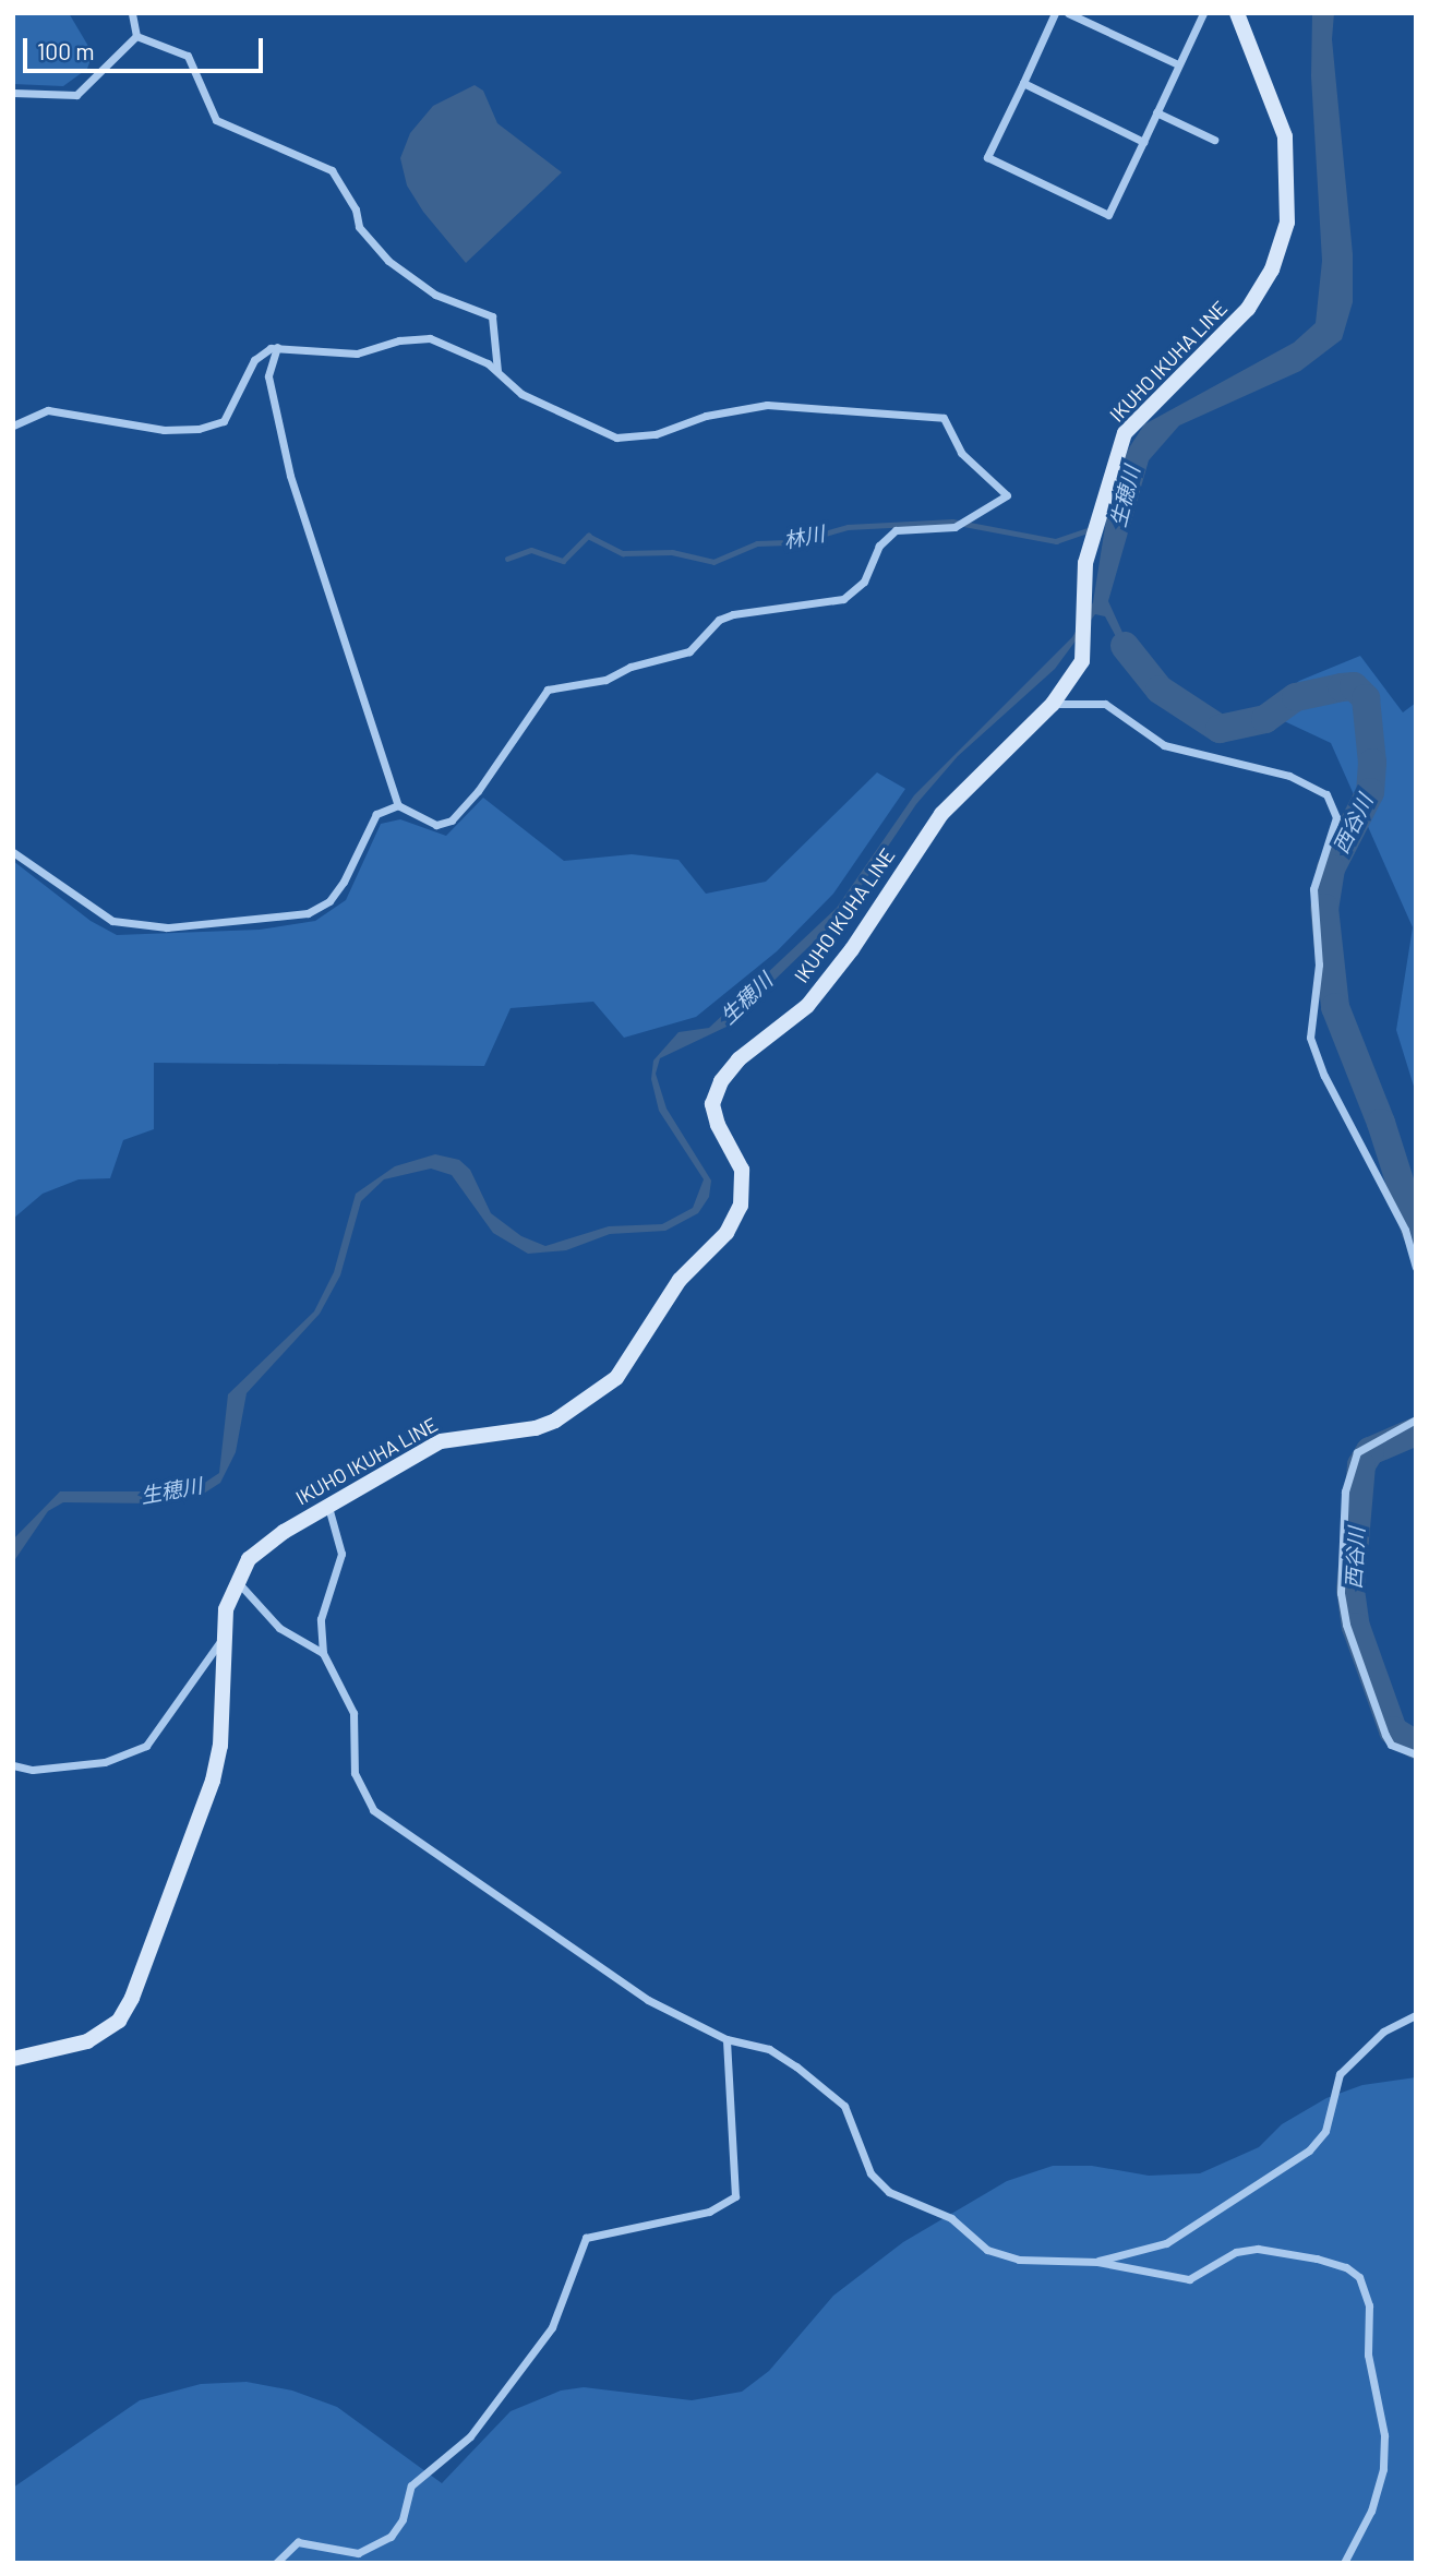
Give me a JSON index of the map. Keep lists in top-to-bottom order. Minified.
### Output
{"streets":{"main road":["IKUHO IKUHA LINE"]},"water":["生穂川","林川","西谷川"],"scale_bar":"100 m"}
